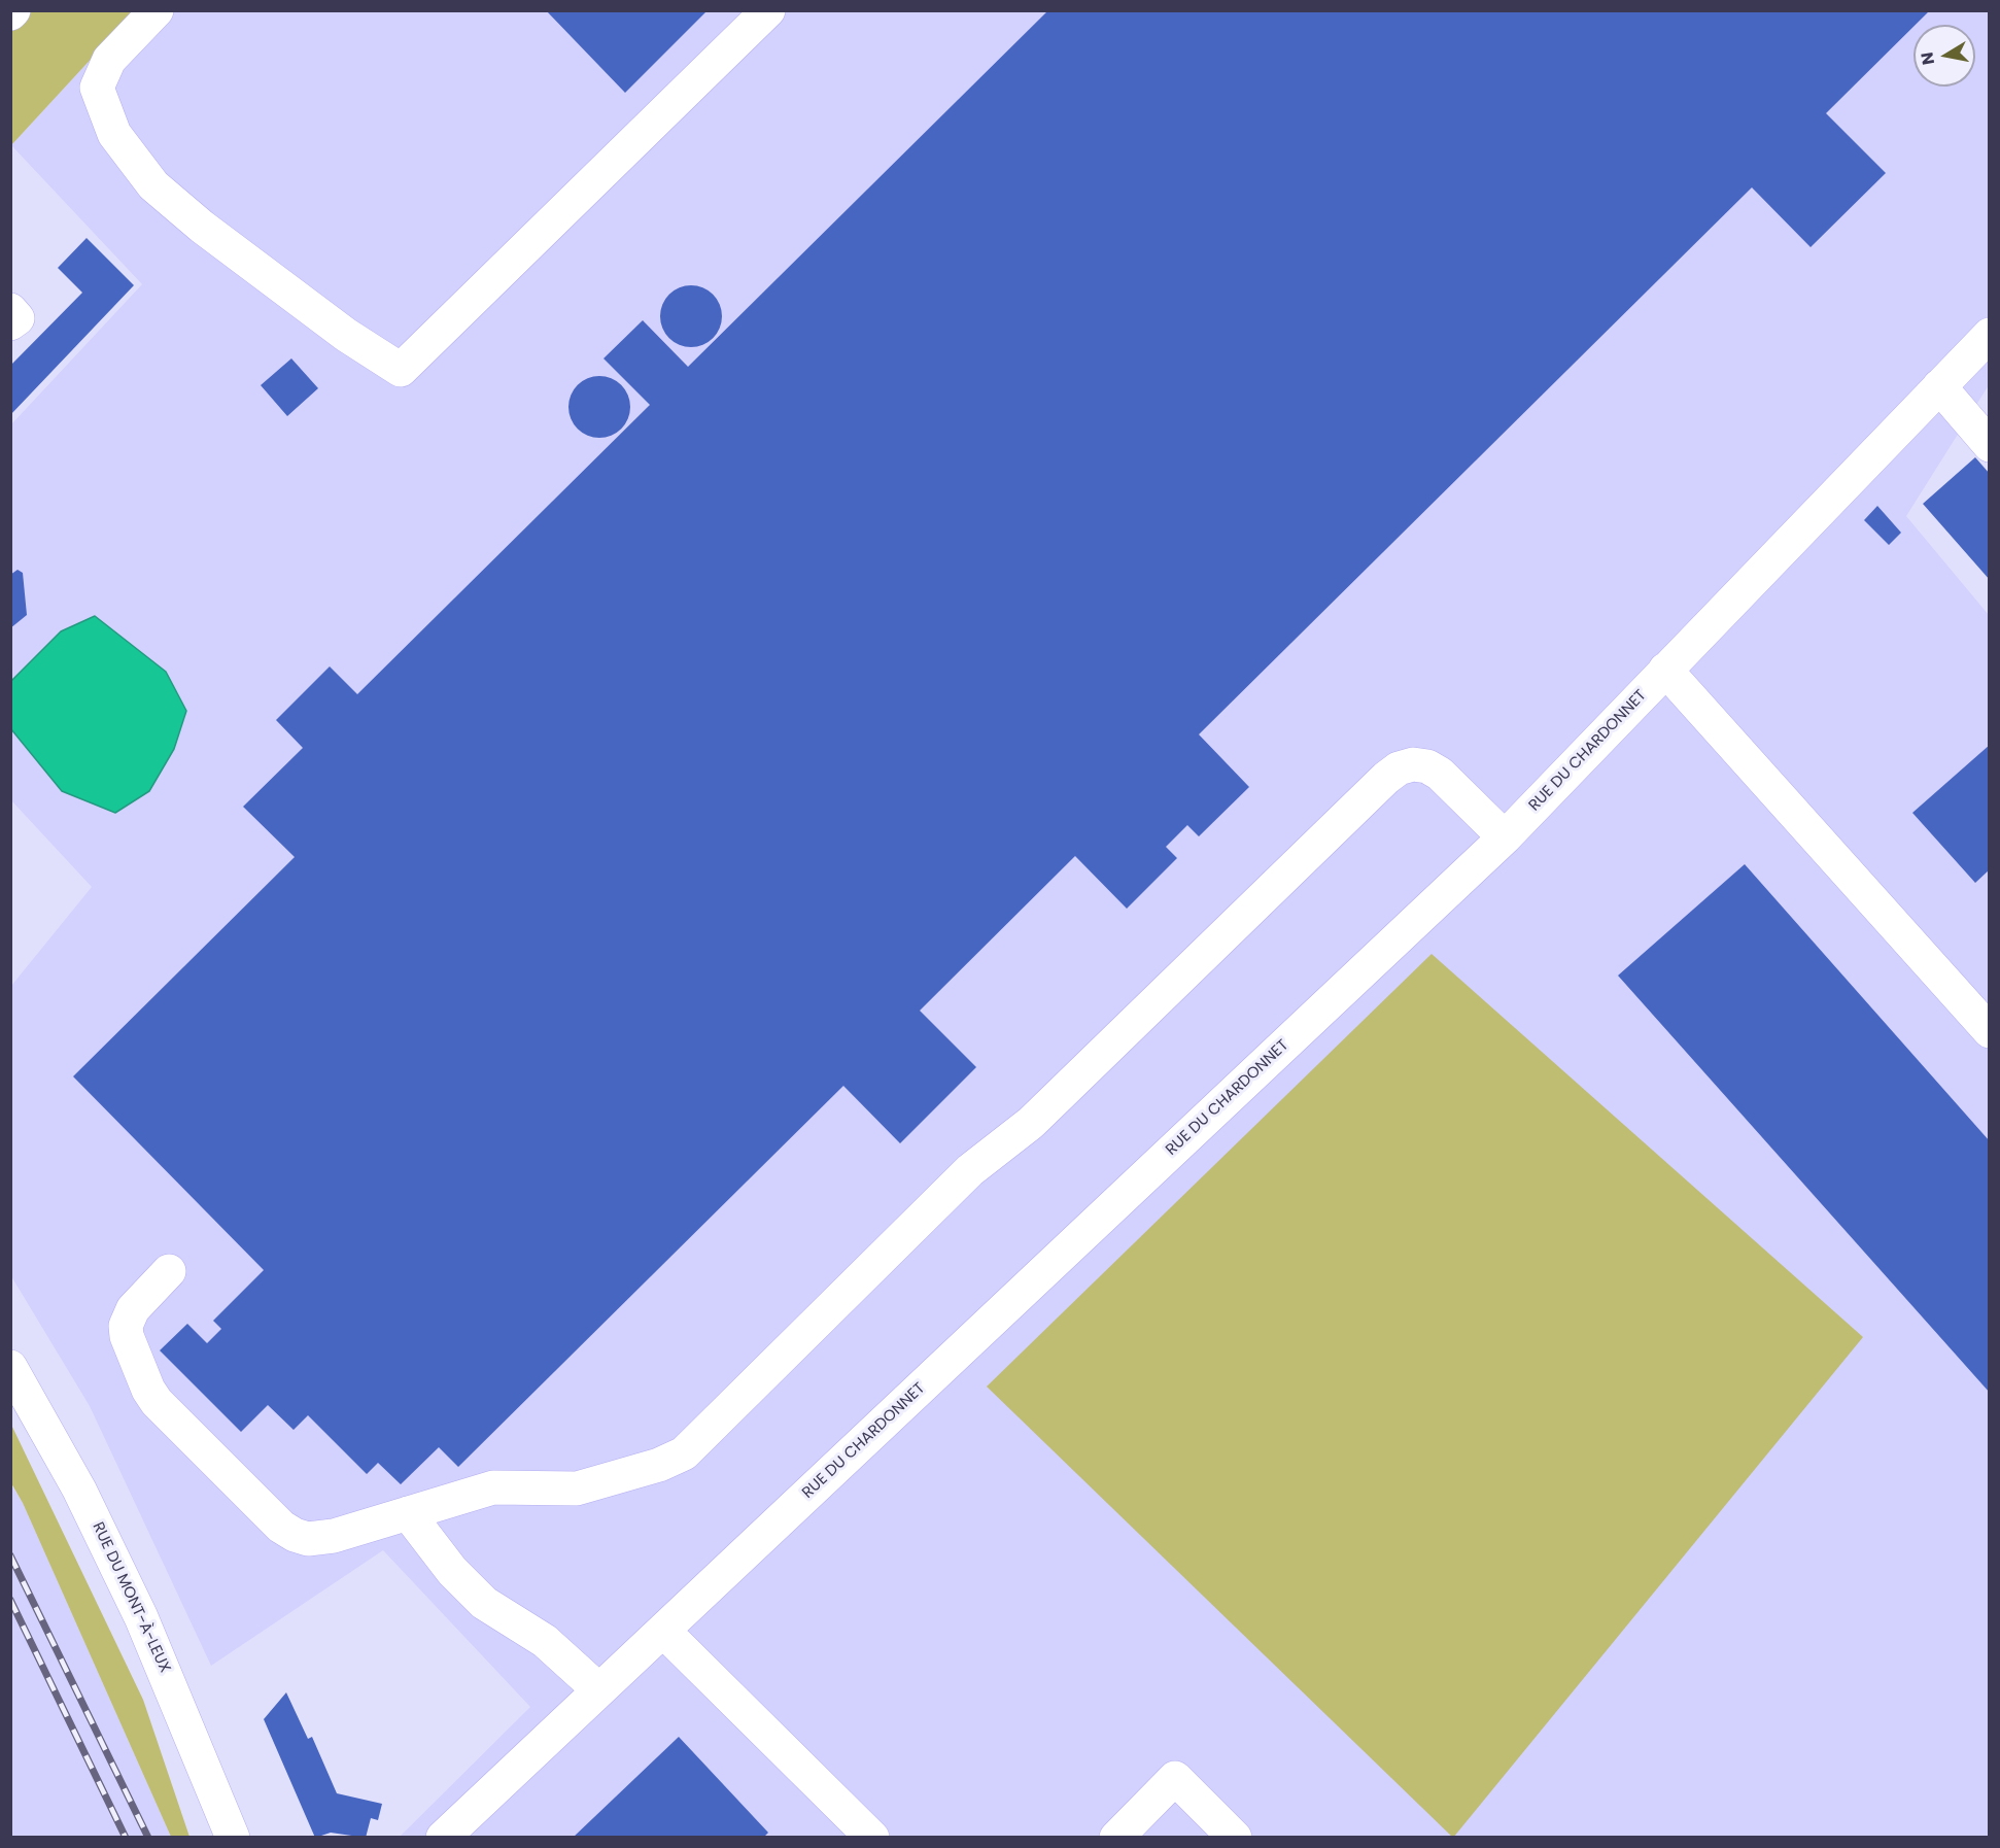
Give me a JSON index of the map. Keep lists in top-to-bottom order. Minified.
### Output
{"streets":{"street":["RUE DU CHARDONNET","RUE DU MONT-À-LEUX"]},"north":"left"}
